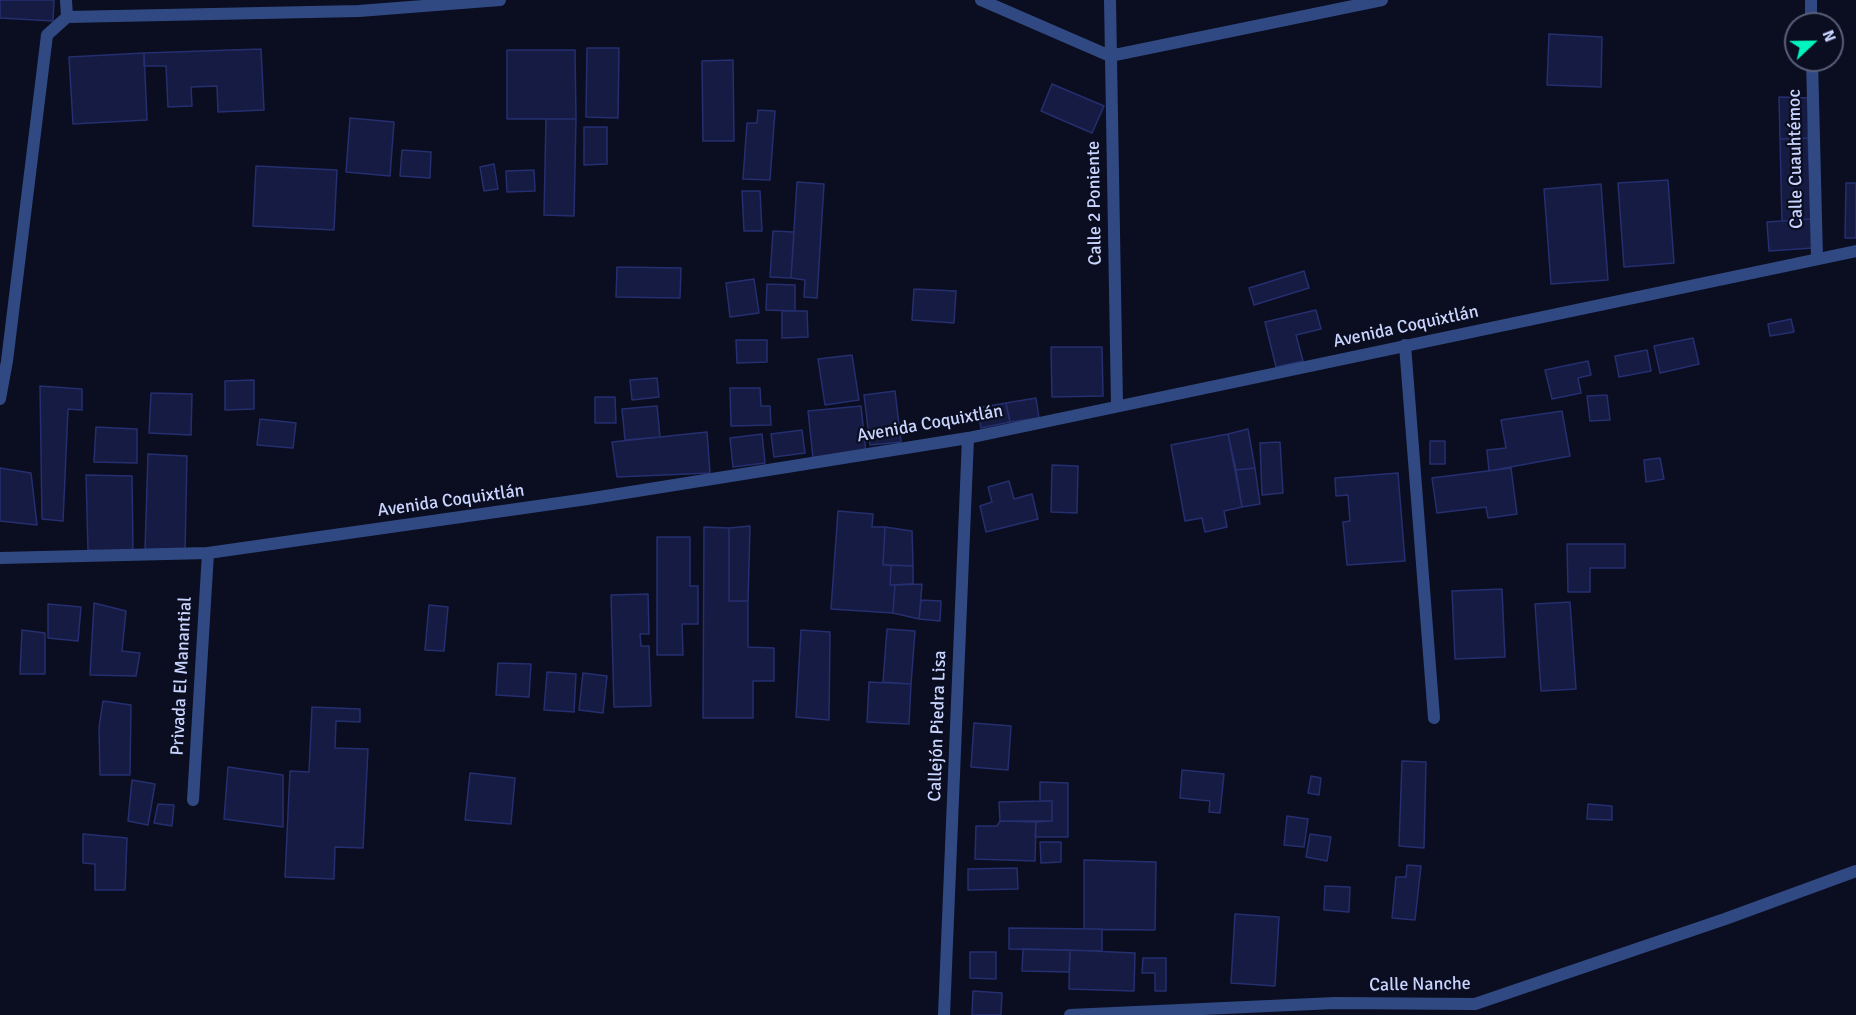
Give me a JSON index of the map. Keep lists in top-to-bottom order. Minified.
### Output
{"streets":{"street":["Calle Cuauhtémoc","Calle 2 Poniente","Avenida Coquixtlán","Privada El Manantial","Callejón Piedra Lisa","Calle Nanche"]},"crossings":[["Calle Cuauhtémoc","Avenida Coquixtlán"],["Calle 2 Poniente","Avenida Coquixtlán"],["Avenida Coquixtlán","Privada El Manantial"],["Avenida Coquixtlán","Callejón Piedra Lisa"]],"north":"right"}
